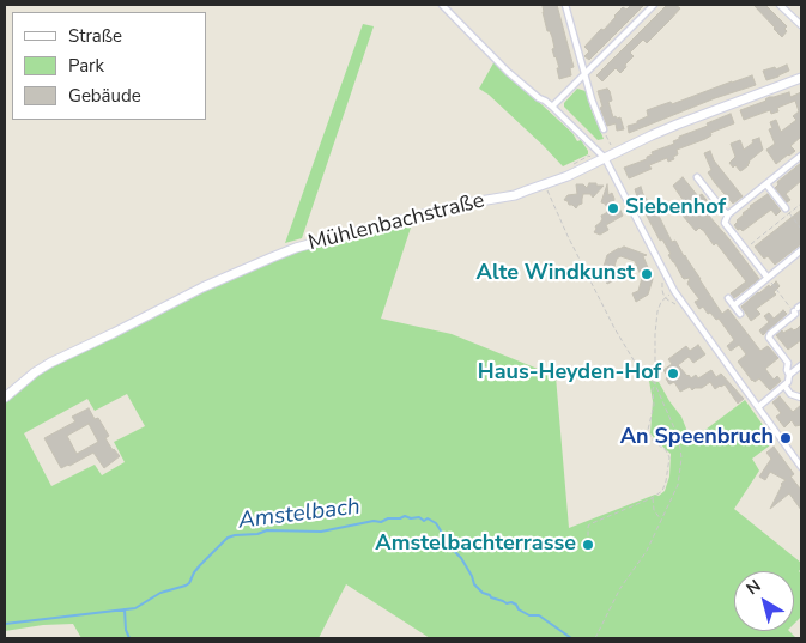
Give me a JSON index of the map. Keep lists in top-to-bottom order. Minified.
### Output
{"streets":{"street":["Mühlenbachstraße"]},"water":["Amstelbach"],"places":["Siebenhof","Alte Windkunst","Haus-Heyden-Hof","An Speenbruch","Amstelbachterrasse"],"legend":["Straße","Park","Gebäude"],"north":"top left"}
